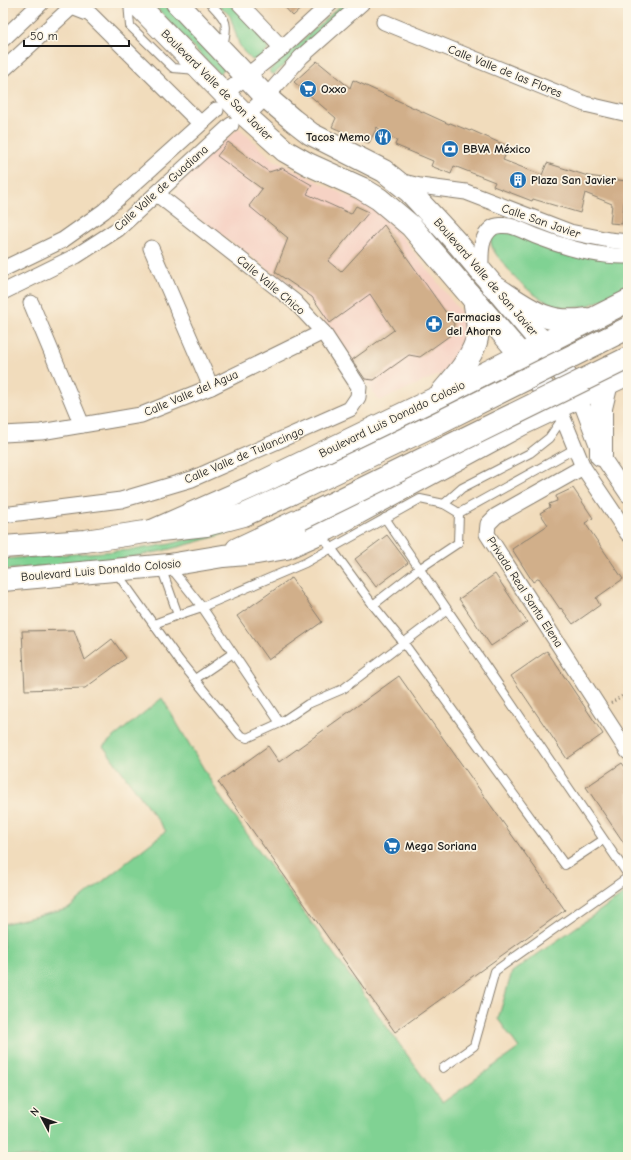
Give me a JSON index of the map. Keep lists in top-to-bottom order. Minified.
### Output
{"streets":{"main road":["Boulevard Valle de San Javier","Boulevard Luis Donaldo Colosio"],"street":["Calle Valle de las Flores","Calle Valle de Guadiana","Calle San Javier","Calle Valle Chico","Calle Valle del Agua","Calle Valle de Tulancingo","Privada Real Santa Elena"]},"crossings":[["Boulevard Valle de San Javier","Calle Valle de Guadiana"],["Boulevard Valle de San Javier","Calle San Javier"],["Boulevard Valle de San Javier","Boulevard Luis Donaldo Colosio"],["Calle Valle de Guadiana","Calle Valle Chico"],["Calle Valle Chico","Calle Valle del Agua"],["Calle Valle Chico","Calle Valle de Tulancingo"]],"places":{"supermarket":["Oxxo","Mega Soriana"],"restaurant":["Tacos Memo"],"bank":["BBVA México"],"building":["Plaza San Javier"],"pharmacy":["Farmacias del Ahorro"]},"scale_bar":"50 m","north":"top left"}
